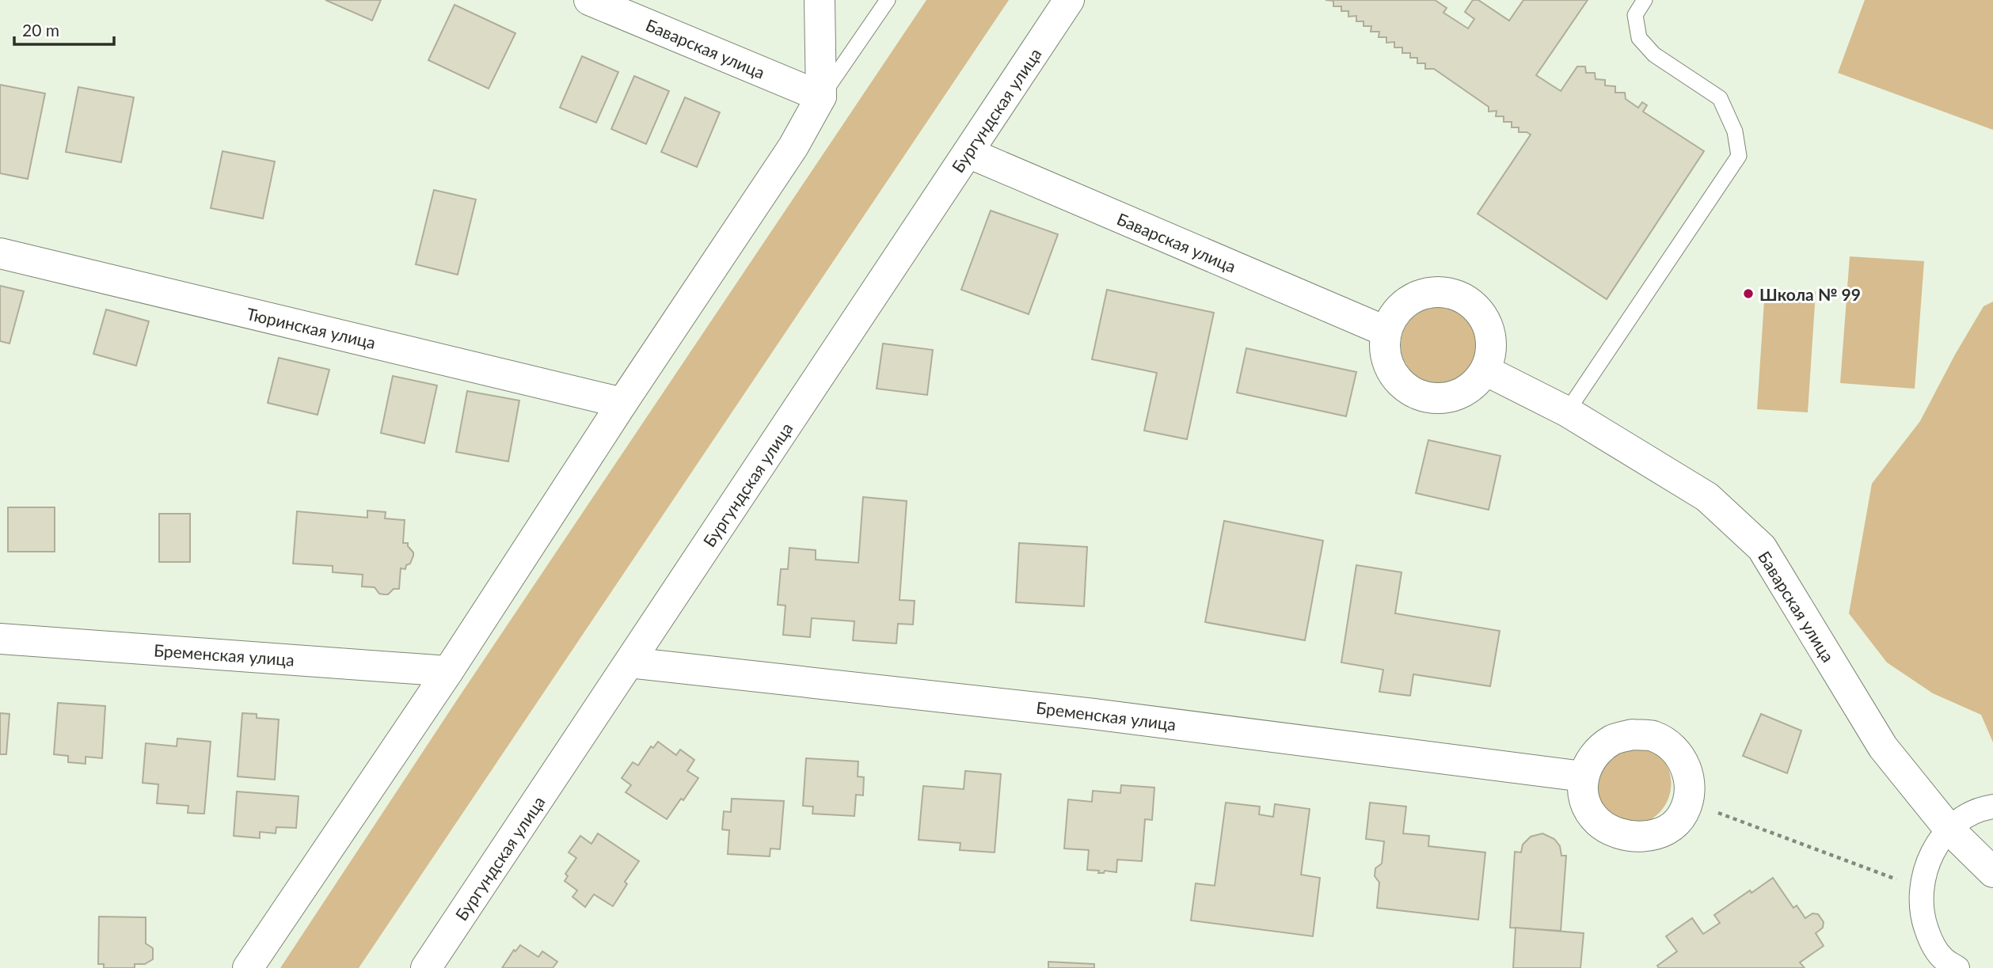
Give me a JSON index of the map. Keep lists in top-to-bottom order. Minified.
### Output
{"streets":{"street":["Баварская улица","Бургундская улица","Тюринская улица","Бременская улица"]},"crossings":[["Баварская улица","Бургундская улица"],["Бургундская улица","Бременская улица"]],"places":["Школа № 99"],"scale_bar":"20 m"}
